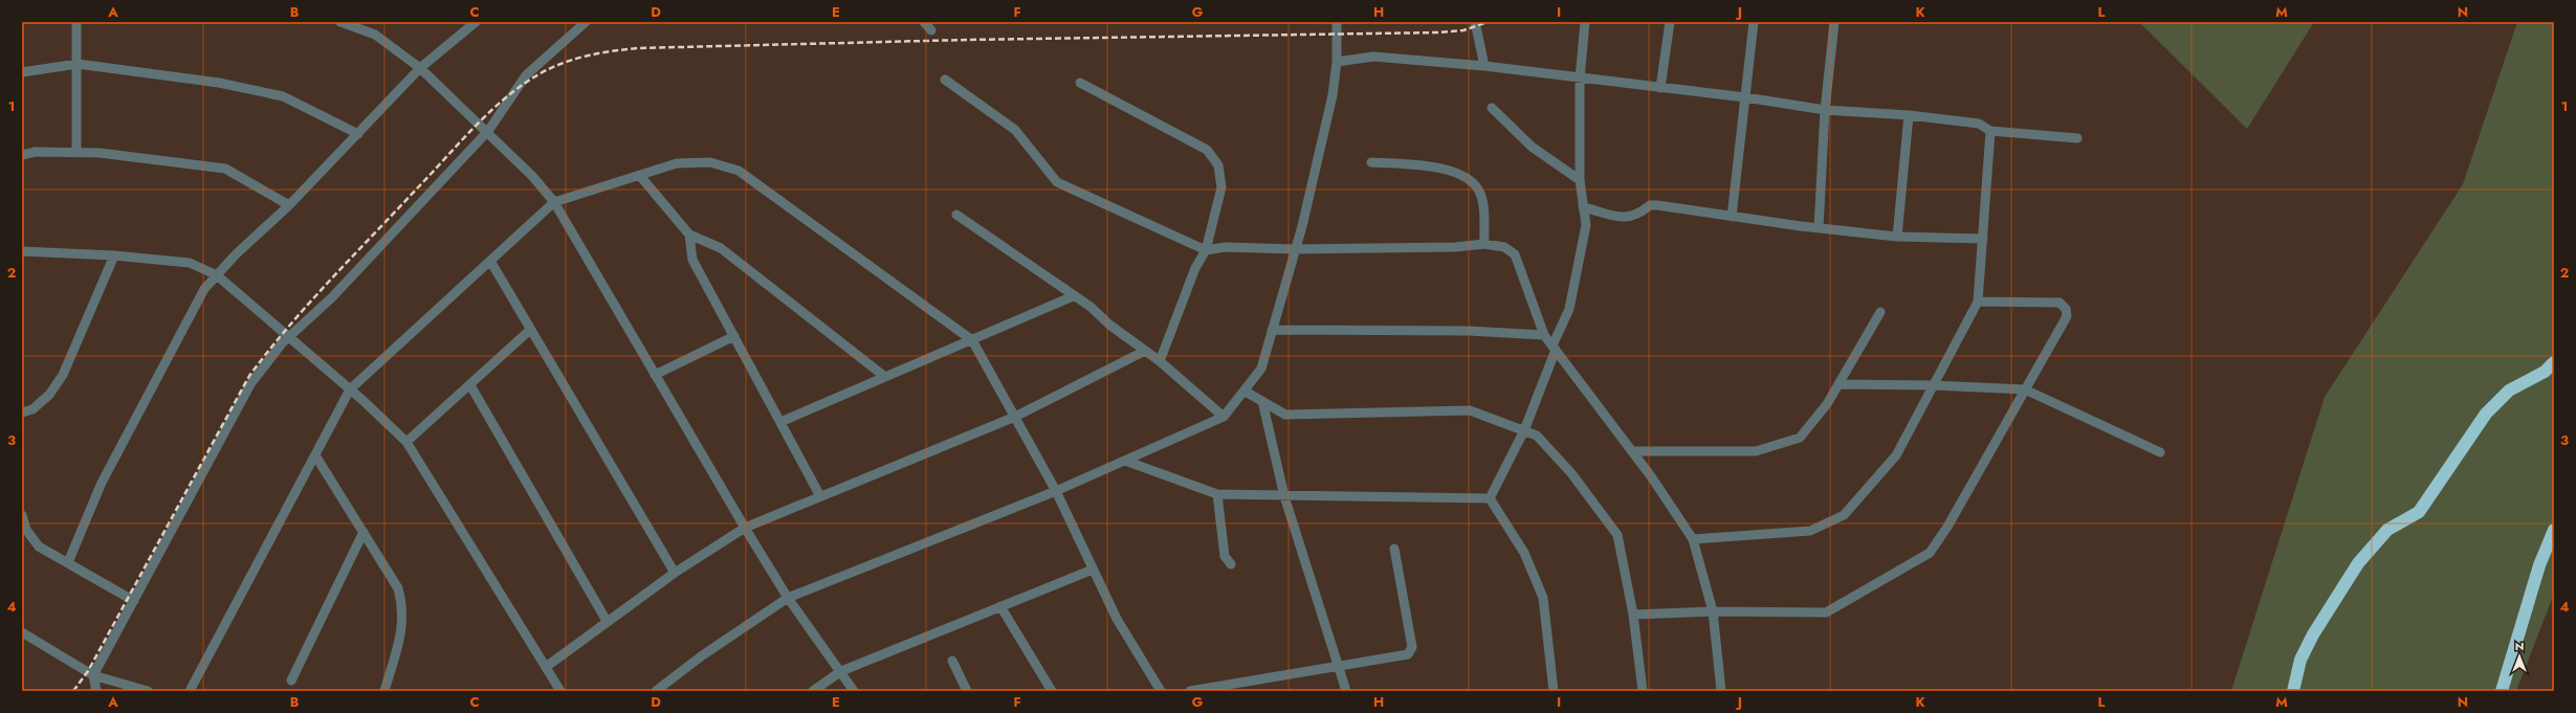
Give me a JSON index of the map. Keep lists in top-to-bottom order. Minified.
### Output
{"north":"top","grid":{"columns":["A","B","C","D","E","F","G","H","I","J","K","L","M","N"],"rows":["1","2","3","4"]}}
